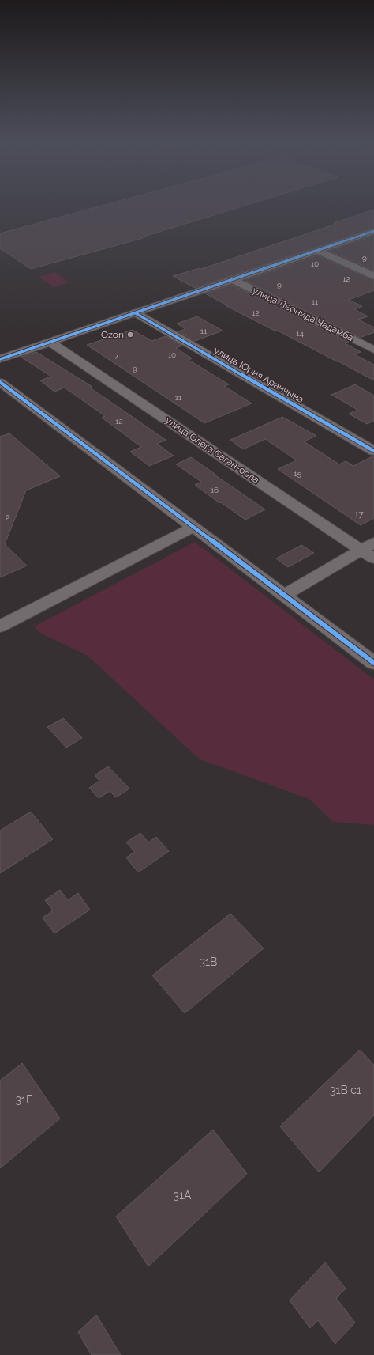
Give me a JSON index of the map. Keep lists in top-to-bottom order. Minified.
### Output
{"streets":{"street":["улица Леонида Чадамба","улица Юрия Аранчына","улица Олега Саган-оола"]},"places":["Ozon"],"house_numbers":["9","10","12","9","11","12","11","14","10","7","9","11","12","15","16","17","2","31В","31В с1","31Г","31А"]}
